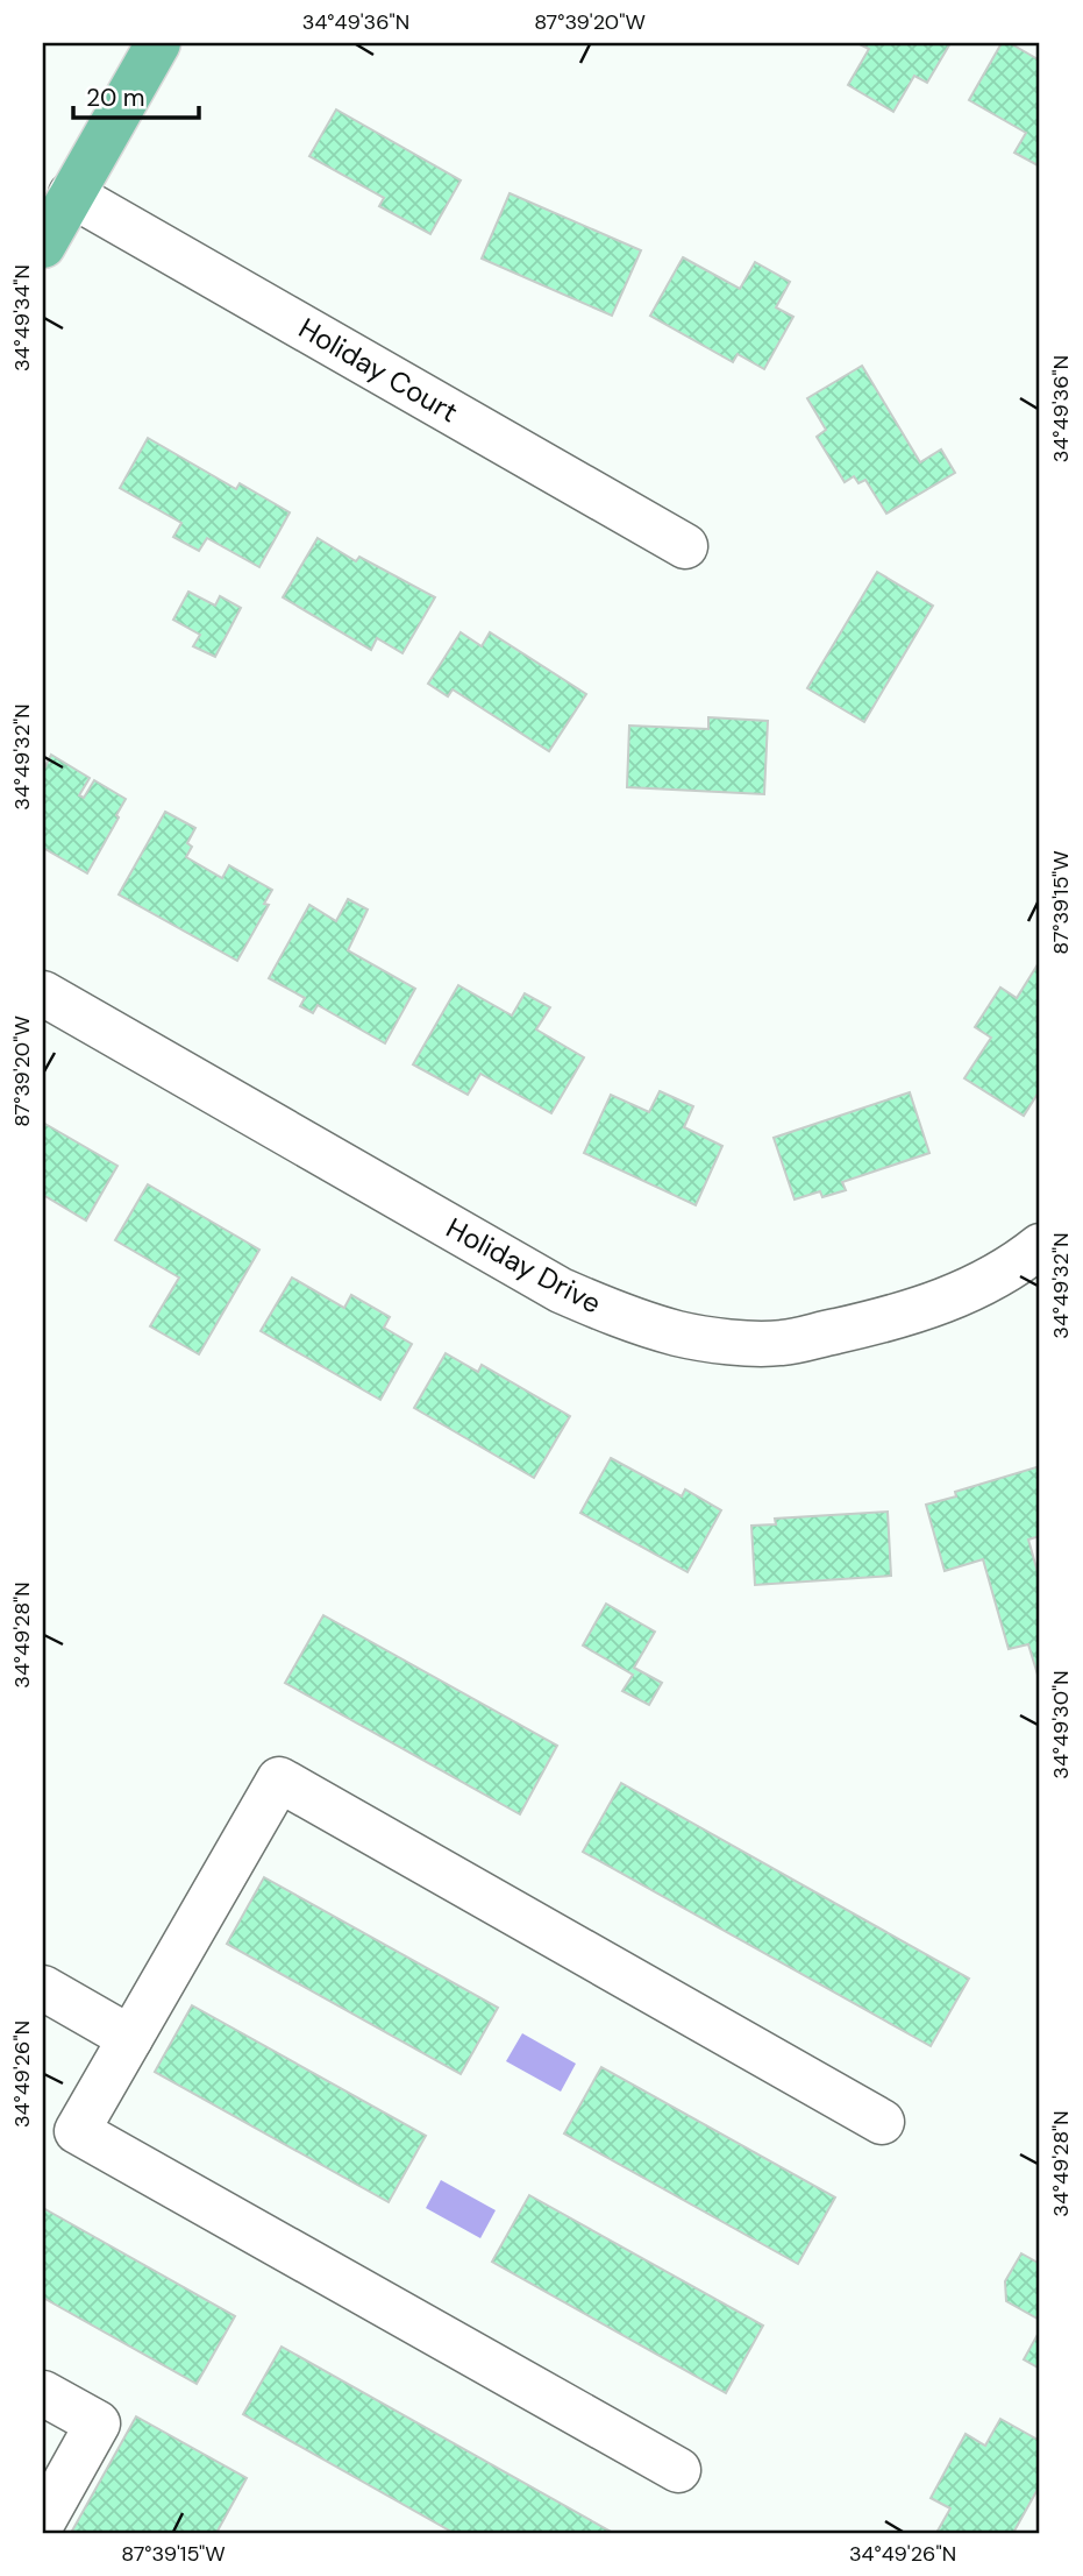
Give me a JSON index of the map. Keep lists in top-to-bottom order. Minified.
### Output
{"streets":{"street":["Holiday Court","Holiday Drive"]},"scale_bar":"20 m","coordinates":["34°49'36\"N","87°39'20\"W","34°49'34\"N","34°49'32\"N","87°39'15\"W","34°49'28\"N","34°49'30\"N","34°49'26\"N"]}
